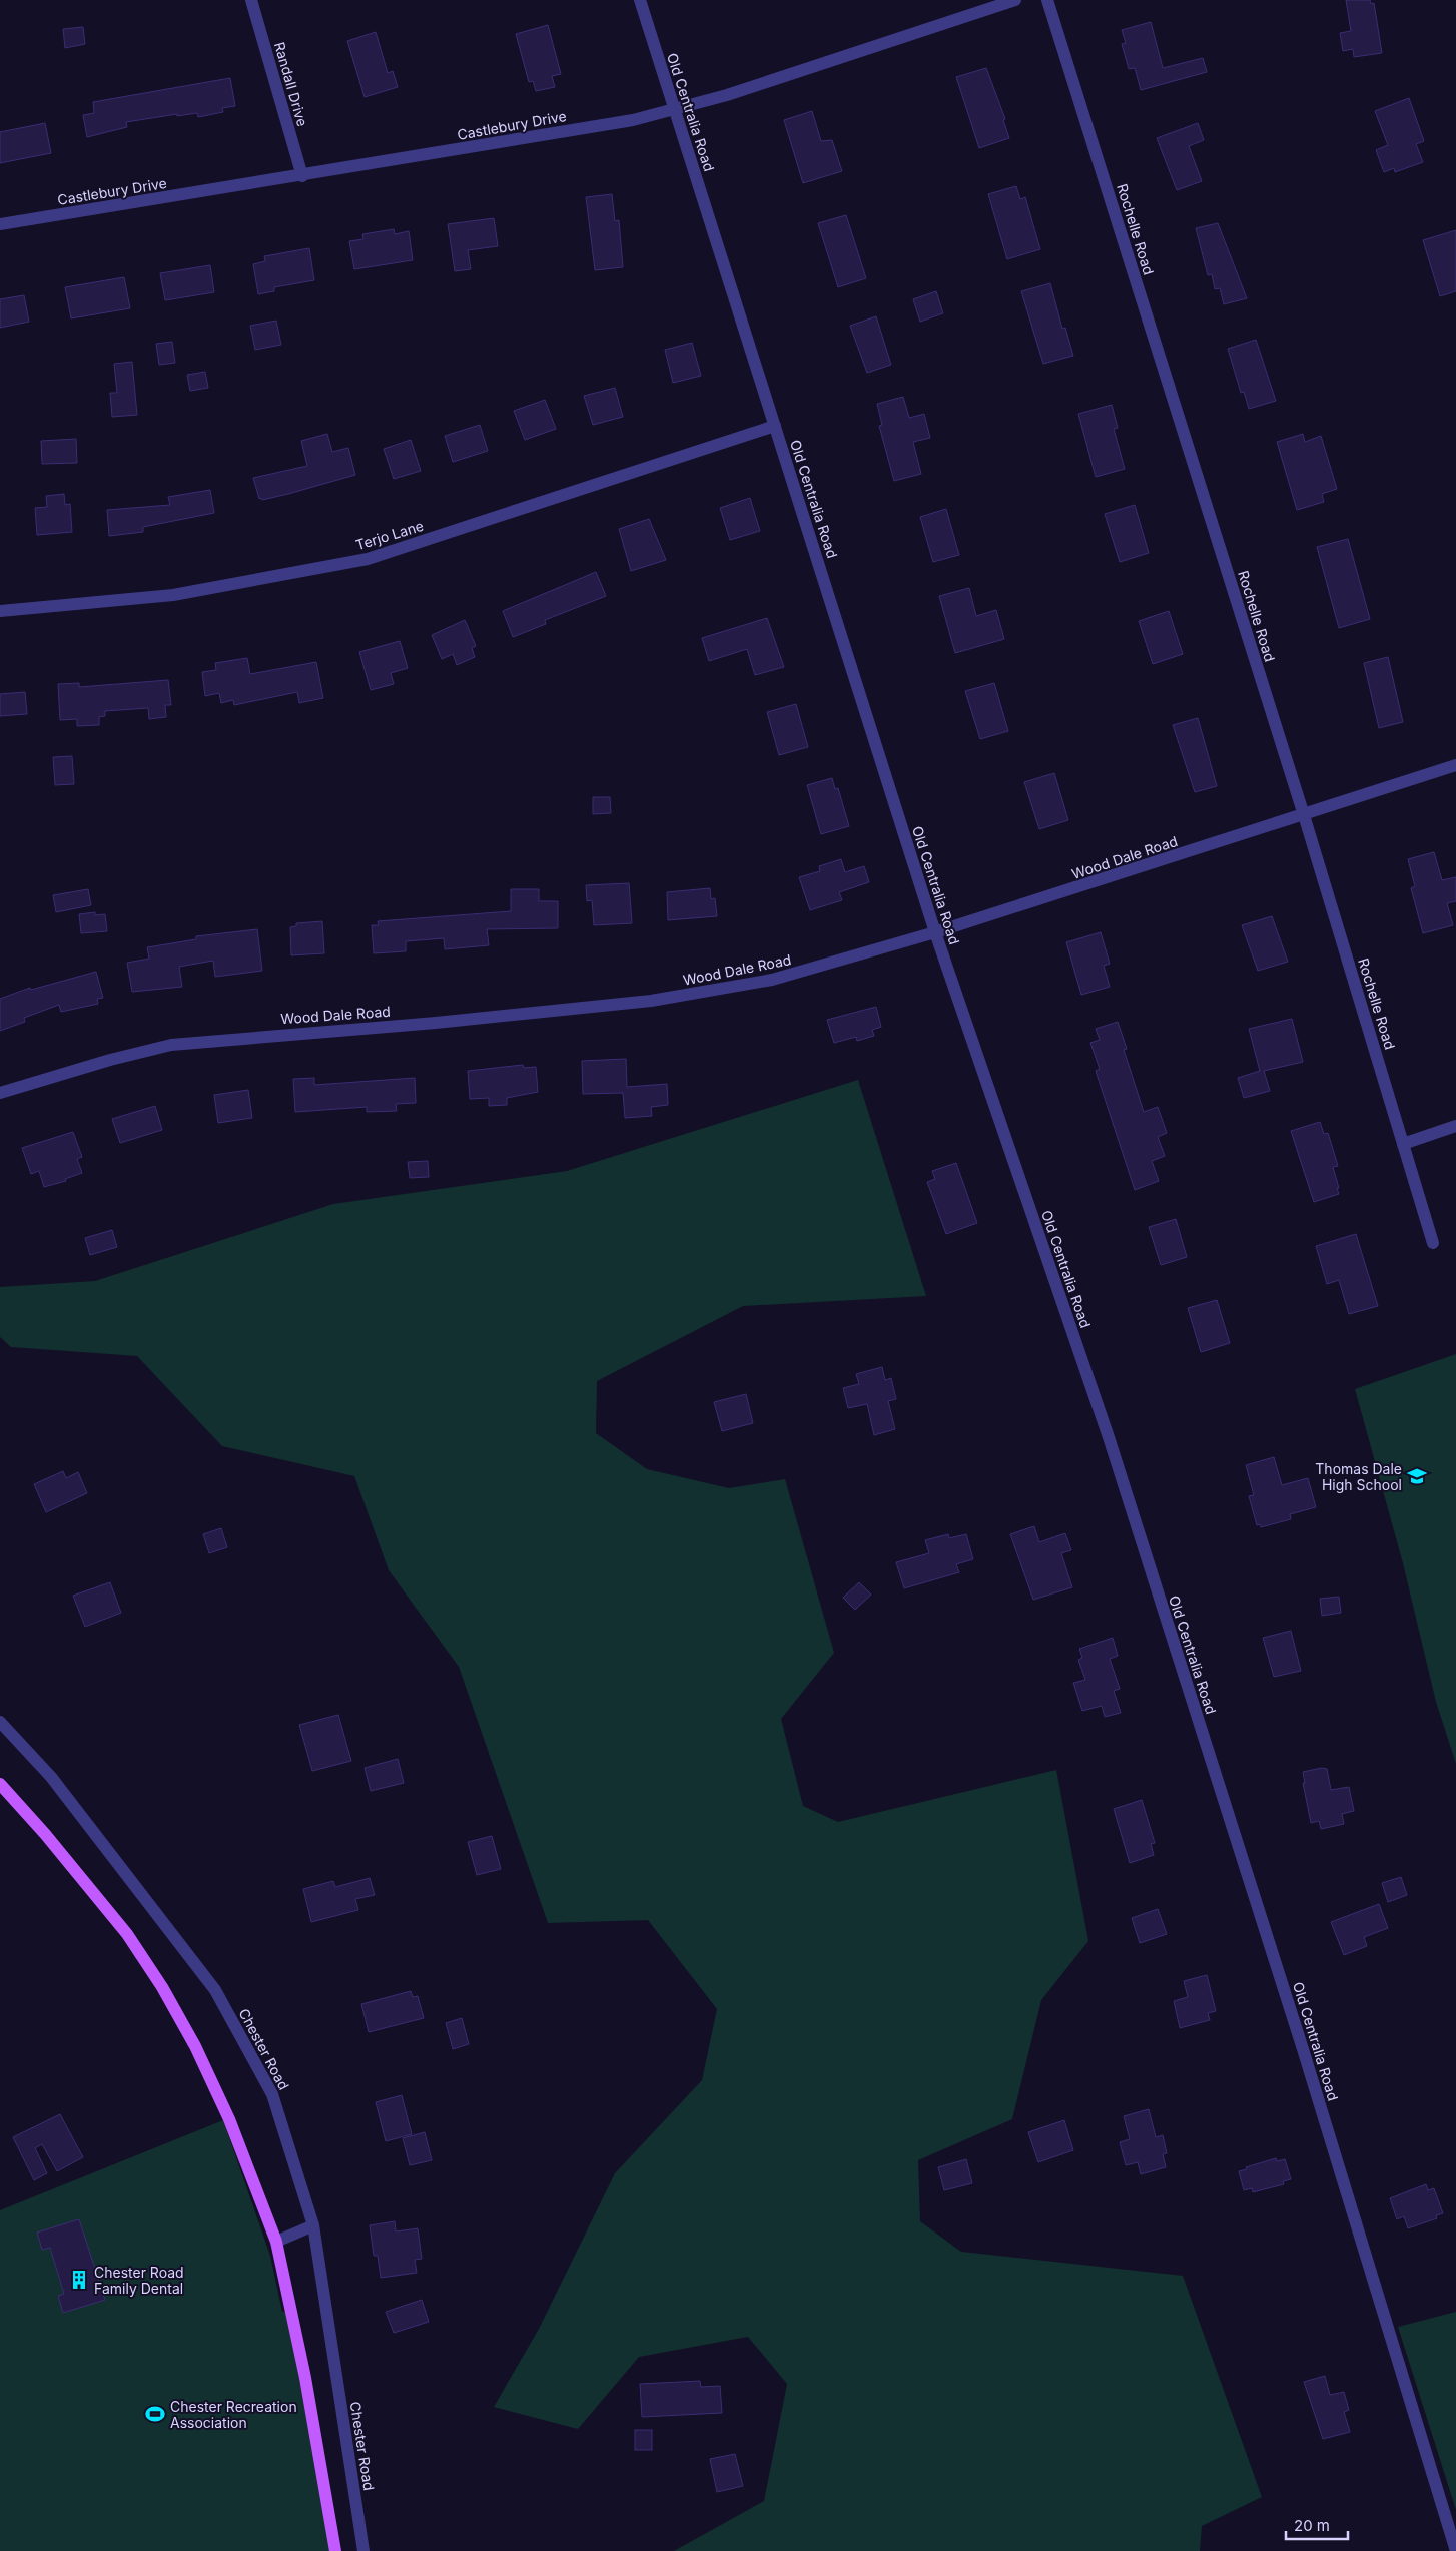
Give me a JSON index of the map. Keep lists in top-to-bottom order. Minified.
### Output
{"streets":{"street":["Randall Drive","Old Centralia Road","Castlebury Drive","Rochelle Road","Terjo Lane","Wood Dale Road","Chester Road"]},"crossings":[["Randall Drive","Castlebury Drive"],["Old Centralia Road","Castlebury Drive"],["Old Centralia Road","Terjo Lane"],["Old Centralia Road","Wood Dale Road"],["Rochelle Road","Wood Dale Road"]],"places":{"school or university":["Thomas Dale High School"],"building":["Chester Road Family Dental"],"sports":["Chester Recreation Association"]},"scale_bar":"20 m"}
